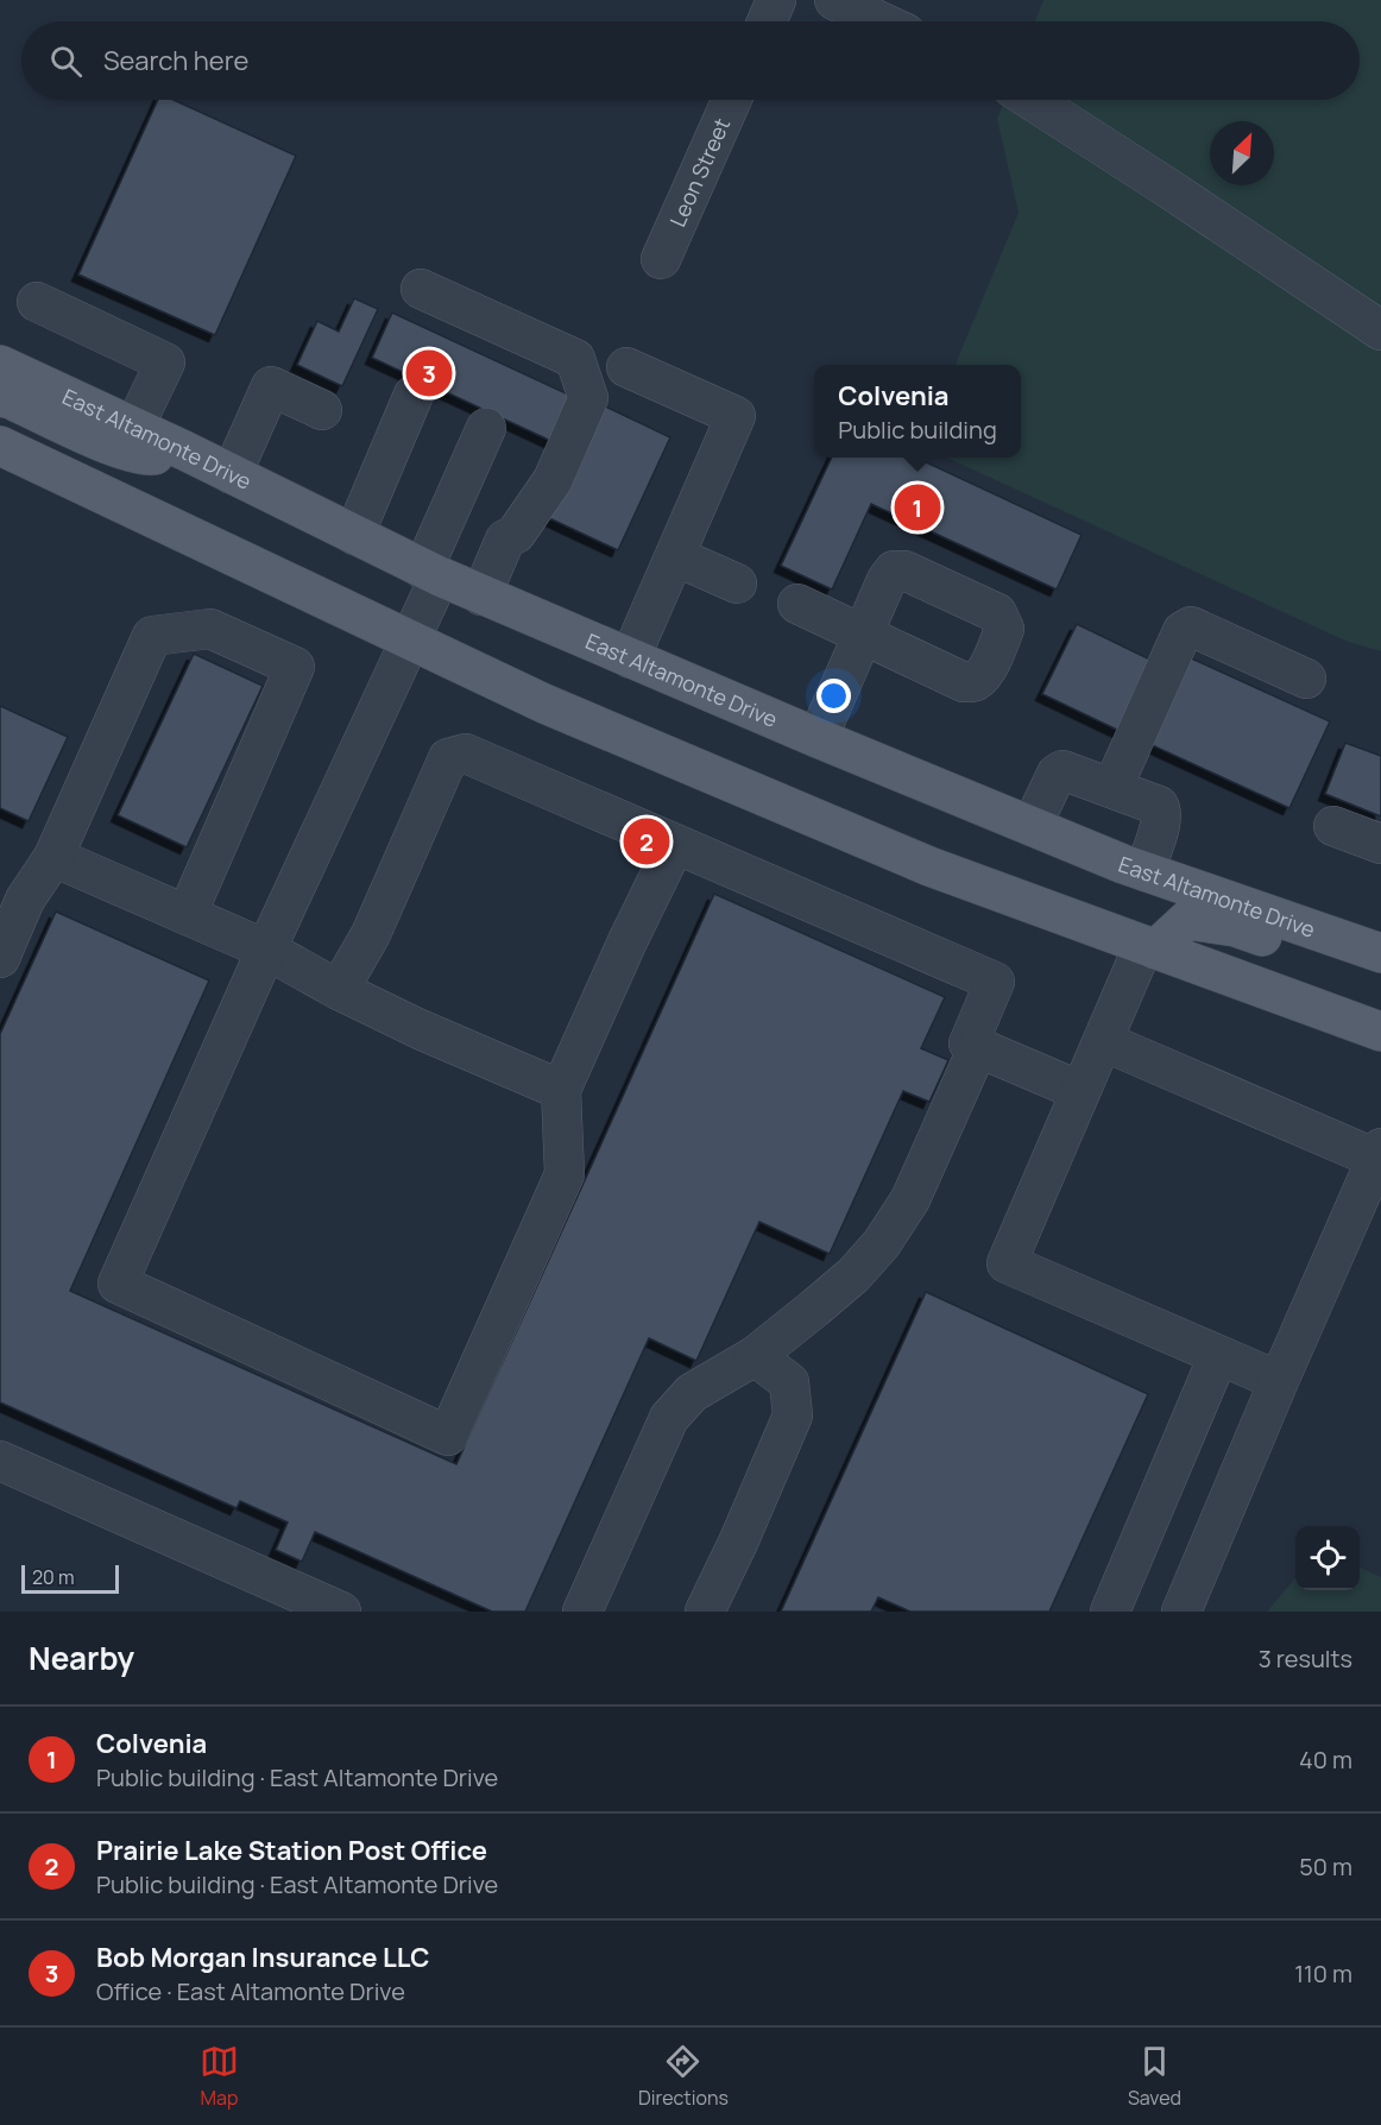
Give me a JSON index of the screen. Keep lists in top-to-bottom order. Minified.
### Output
{"streets":{"main road":["East Altamonte Drive"],"street":["Leon Street"]},"scale_bar":"20 m","north":"top right","page":{"search":"Search here","pins":["3","1","2"],"popup":["Colvenia","Public building"],"scale":"20 m","heading":["Nearby","3 results"],"list":[{"mark":"1","name":"Colvenia","note":"Public building · East Altamonte Drive","value":"40 m"},{"mark":"2","name":"Prairie Lake Station Post Office","note":"Public building · East Altamonte Drive","value":"50 m"},{"mark":"3","name":"Bob Morgan Insurance LLC","note":"Office · East Altamonte Drive","value":"110 m"}],"nav":["Map","Directions","Saved"]}}
